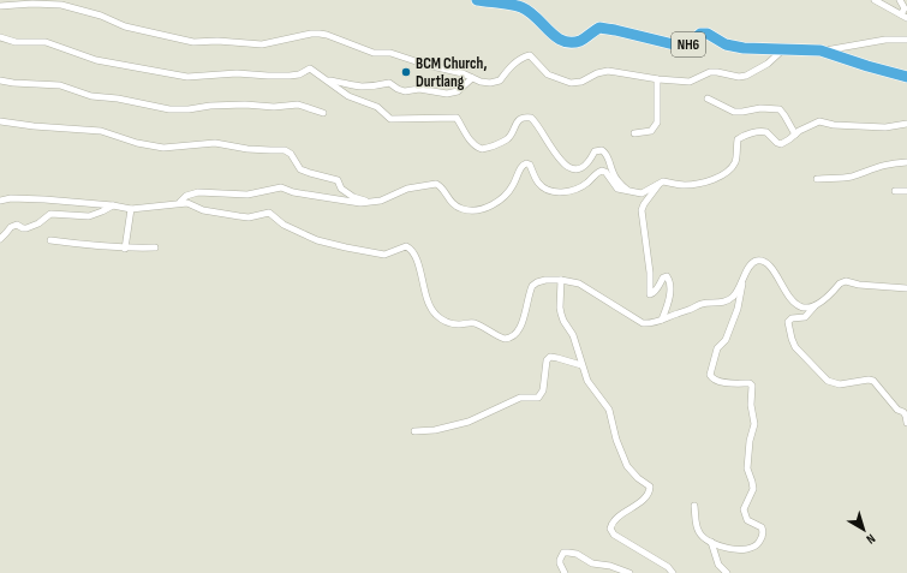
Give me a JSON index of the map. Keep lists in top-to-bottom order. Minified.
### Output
{"streets":{"highway":["NH6"]},"places":["BCM Church, Durtlang"],"north":"bottom right"}
